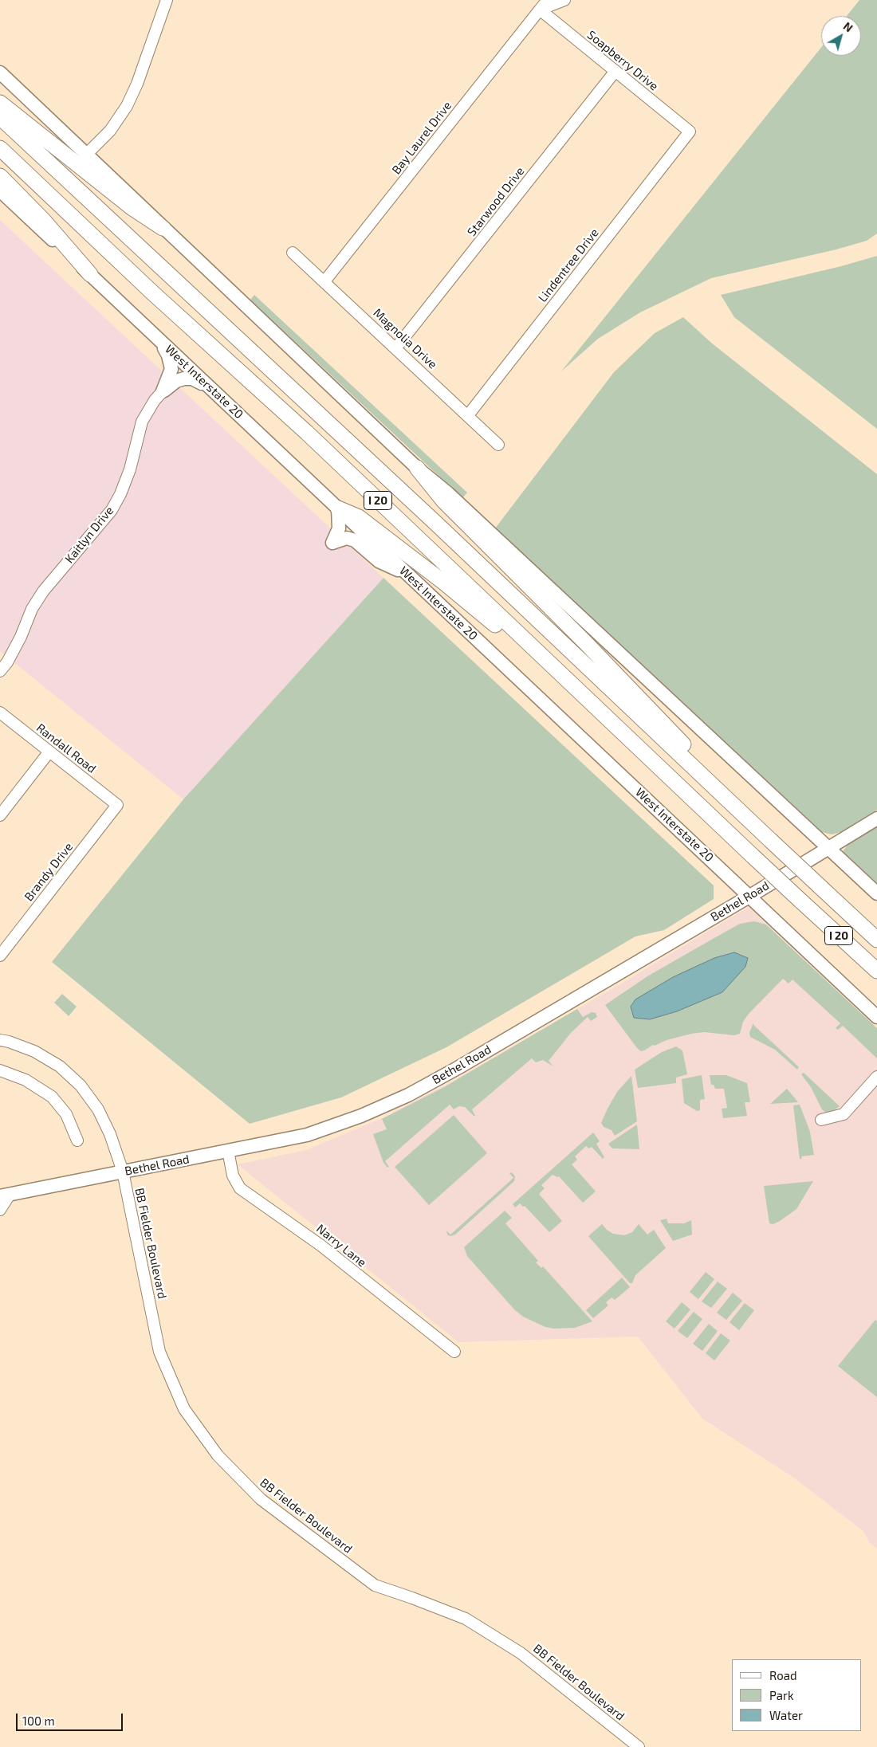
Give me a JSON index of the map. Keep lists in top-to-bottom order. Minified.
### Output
{"streets":{"highway":["I 20"],"main road":["West Interstate 20","Kaitlyn Drive","Bethel Road"],"street":["Soapberry Drive","Bay Laurel Drive","Starwood Drive","Lindentree Drive","Magnolia Drive","Randall Road","Brandy Drive","BB Fielder Boulevard","Narry Lane"]},"crossings":[["Soapberry Drive","Bay Laurel Drive"],["Soapberry Drive","Starwood Drive"],["Soapberry Drive","Lindentree Drive"],["Bay Laurel Drive","Magnolia Drive"],["Starwood Drive","Magnolia Drive"],["Lindentree Drive","Magnolia Drive"],["West Interstate 20","Kaitlyn Drive"],["West Interstate 20","Bethel Road"],["Randall Road","Brandy Drive"],["Bethel Road","BB Fielder Boulevard"],["Bethel Road","Narry Lane"]],"legend":["Road","Park","Water"],"scale_bar":"100 m","north":"top right"}
